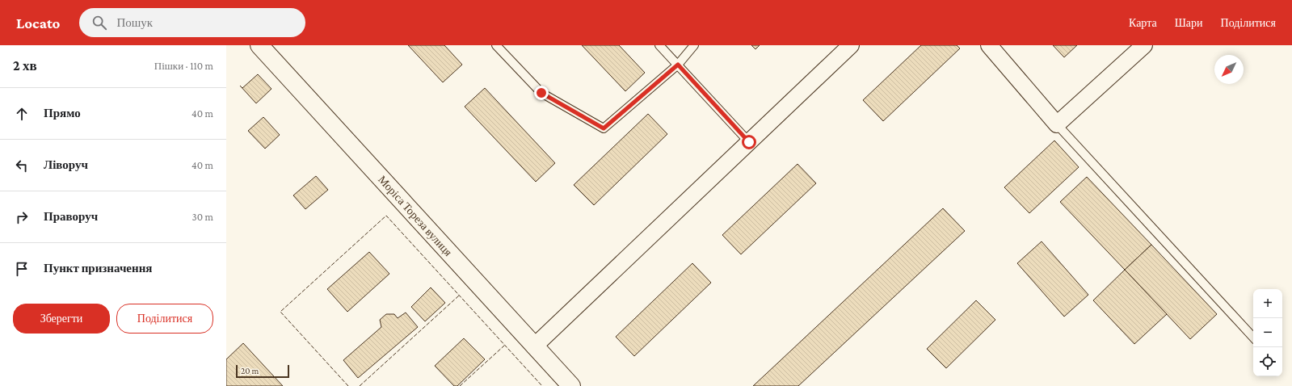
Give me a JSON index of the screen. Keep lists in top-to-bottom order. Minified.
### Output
{"streets":{"street":["Моріса Тореза вулиця"]},"scale_bar":"20 m","north":"bottom left","page":{"header":"Locato","search":"Пошук","nav":["Карта","Шари","Поділитися"],"heading":["2 хв","Пішки · 110 m"],"list":[["Прямо","40 m"],["Ліворуч","40 m"],["Праворуч","30 m"],"Пункт призначення"],"map_buttons":["+","−"],"buttons":["Зберегти","Поділитися"],"scale":"20 m"}}
